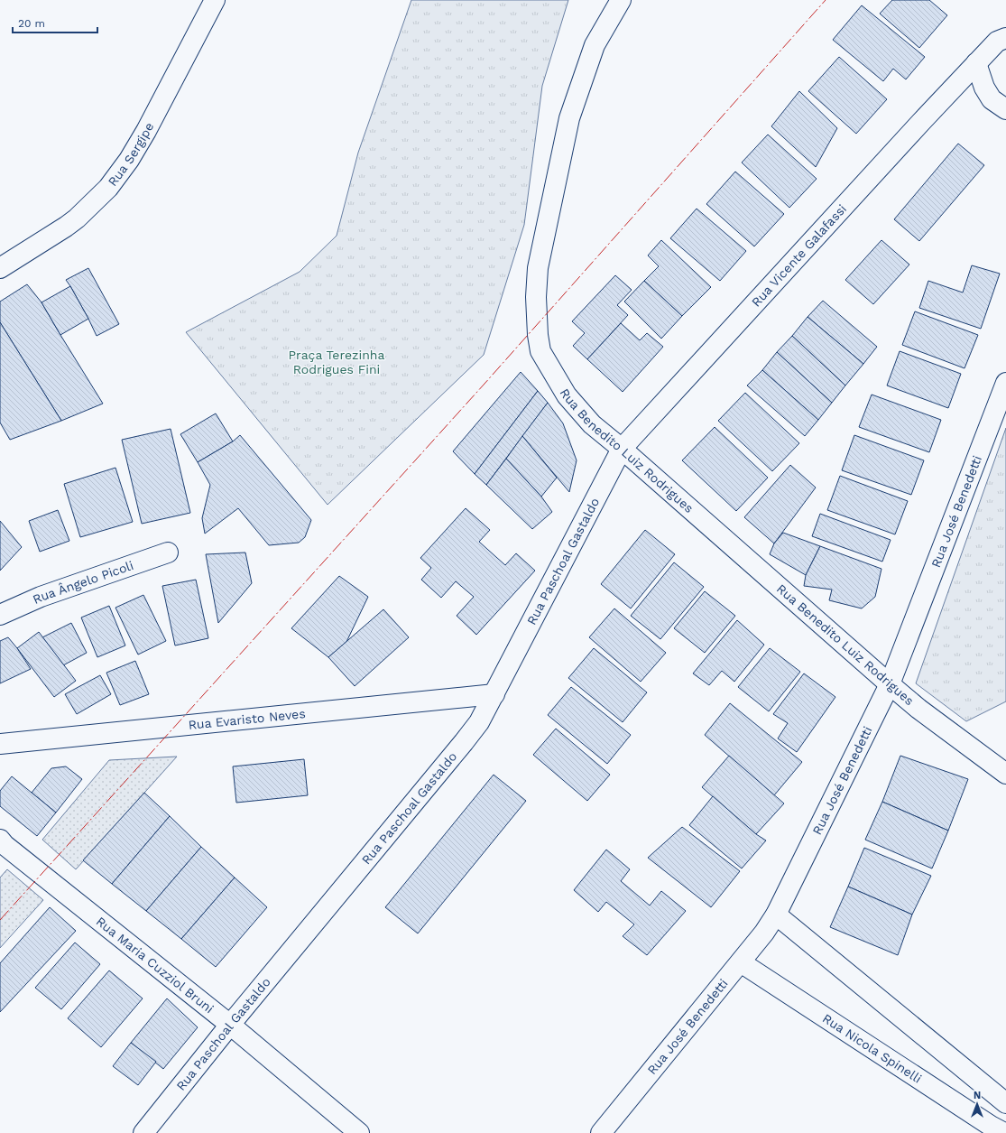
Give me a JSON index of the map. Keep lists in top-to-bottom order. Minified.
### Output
{"streets":{"street":["Rua Sergipe","Rua Vicente Galafassi","Rua Benedito Luiz Rodrigues","Rua José Benedetti","Rua Paschoal Gastaldo","Rua Ângelo Picoli","Rua Evaristo Neves","Rua Maria Cuzziol Bruni","Rua Nicola Spinelli"]},"crossings":[["Rua Vicente Galafassi","Rua Benedito Luiz Rodrigues"],["Rua Vicente Galafassi","Rua Paschoal Gastaldo"],["Rua Benedito Luiz Rodrigues","Rua José Benedetti"],["Rua Benedito Luiz Rodrigues","Rua Paschoal Gastaldo"],["Rua José Benedetti","Rua Nicola Spinelli"],["Rua Paschoal Gastaldo","Rua Evaristo Neves"],["Rua Paschoal Gastaldo","Rua Maria Cuzziol Bruni"]],"parks":["Praça Terezinha Rodrigues Fini"],"scale_bar":"20 m","north":"top"}
